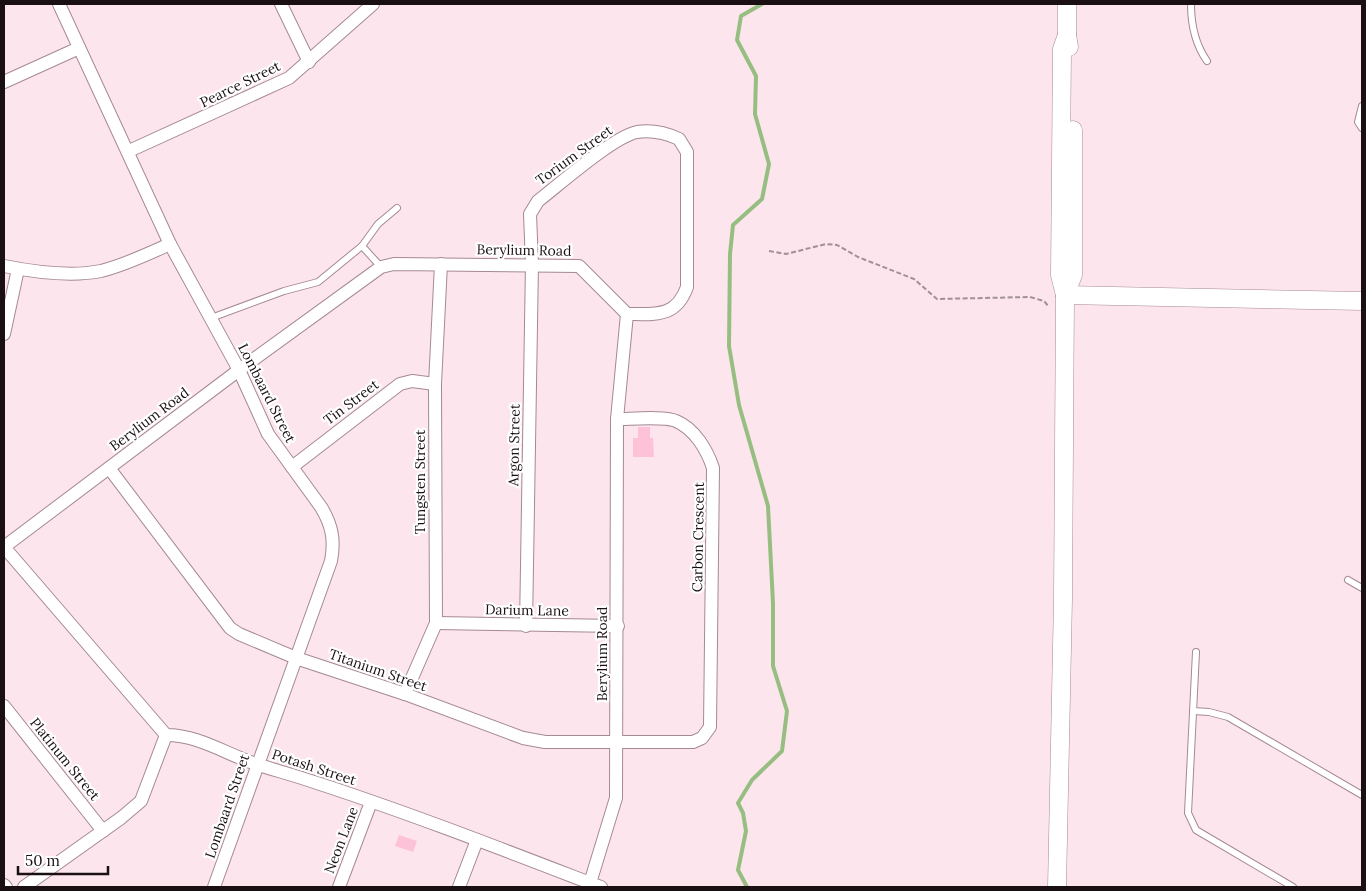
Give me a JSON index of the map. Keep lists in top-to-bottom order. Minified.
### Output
{"streets":{"street":["Pearce Street","Torium Street","Berylium Road","Lombaard Street","Tin Street","Argon Street","Tungsten Street","Carbon Crescent","Darium Lane","Titanium Street","Platinum Street","Potash Street","Neon Lane"]},"crossings":[["Pearce Street","Lombaard Street"],["Torium Street","Berylium Road"],["Torium Street","Argon Street"],["Berylium Road","Lombaard Street"],["Berylium Road","Argon Street"],["Berylium Road","Tungsten Street"],["Berylium Road","Carbon Crescent"],["Berylium Road","Darium Lane"],["Berylium Road","Titanium Street"],["Berylium Road","Potash Street"],["Lombaard Street","Tin Street"],["Lombaard Street","Titanium Street"],["Lombaard Street","Potash Street"],["Tin Street","Tungsten Street"],["Argon Street","Darium Lane"],["Tungsten Street","Darium Lane"],["Tungsten Street","Titanium Street"],["Carbon Crescent","Titanium Street"],["Potash Street","Neon Lane"]],"scale_bar":"50 m"}
